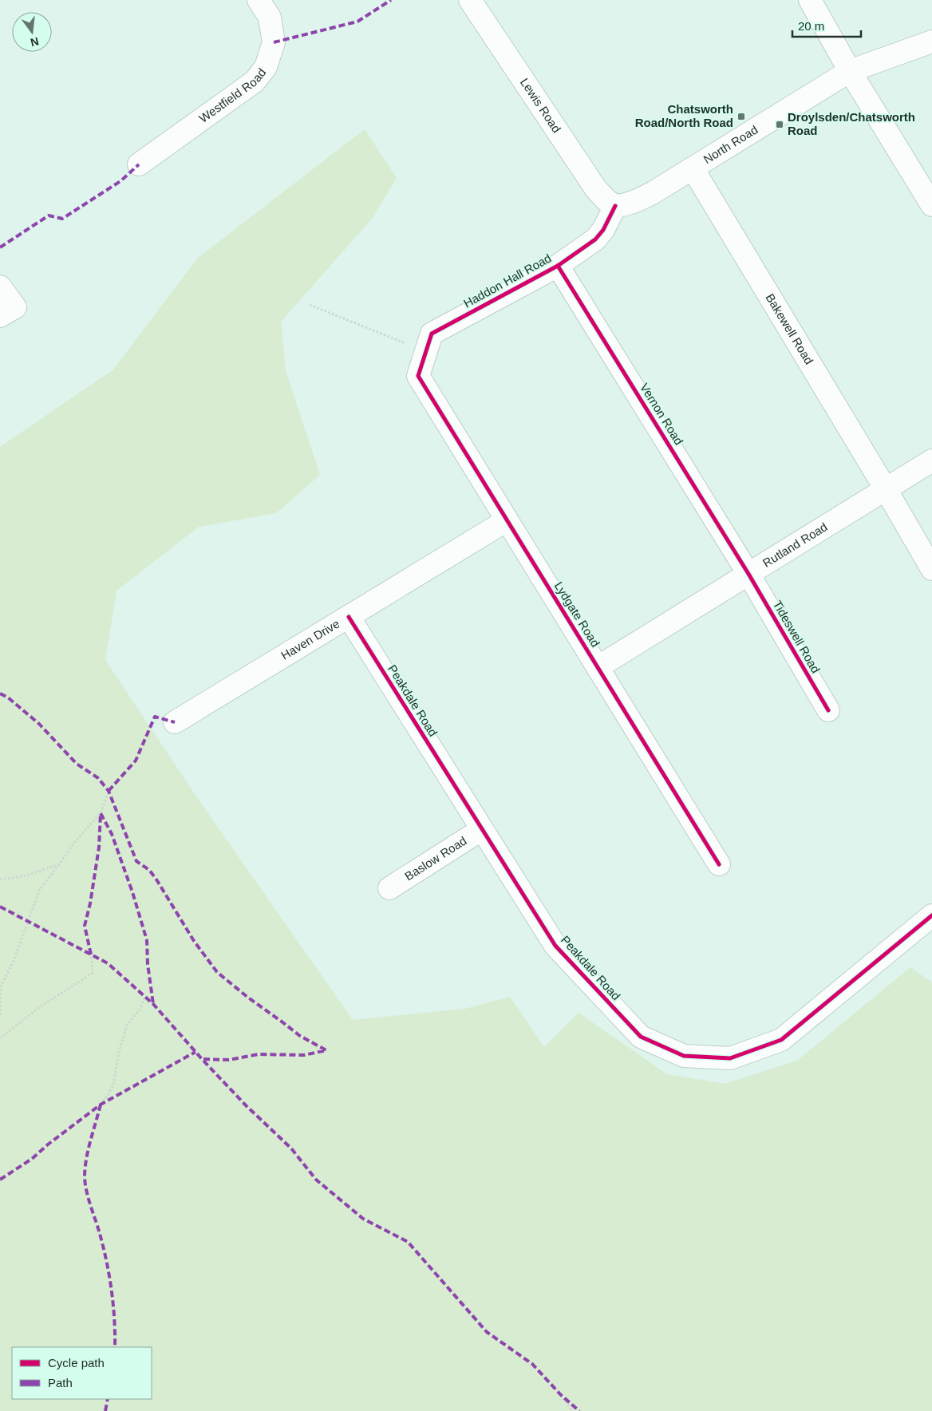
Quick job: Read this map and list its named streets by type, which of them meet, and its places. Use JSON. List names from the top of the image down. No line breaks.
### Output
{"streets":{"street":["Westfield Road","Lewis Road","North Road","Haddon Hall Road","Bakewell Road","Vernon Road","Rutland Road","Lydgate Road","Tideswell Road","Haven Drive","Peakdale Road","Baslow Road"]},"crossings":[["Lewis Road","North Road"],["Lewis Road","Haddon Hall Road"],["North Road","Haddon Hall Road"],["North Road","Bakewell Road"],["Haddon Hall Road","Vernon Road"],["Haddon Hall Road","Lydgate Road"],["Bakewell Road","Rutland Road"],["Vernon Road","Rutland Road"],["Vernon Road","Tideswell Road"],["Rutland Road","Lydgate Road"],["Rutland Road","Tideswell Road"],["Lydgate Road","Haven Drive"],["Haven Drive","Peakdale Road"],["Peakdale Road","Baslow Road"]],"places":{"transit":["Chatsworth Road/North Road","Droylsden/Chatsworth Road"]},"legend":["Cycle path","Path"],"scale_bar":"20 m","north":"bottom"}
